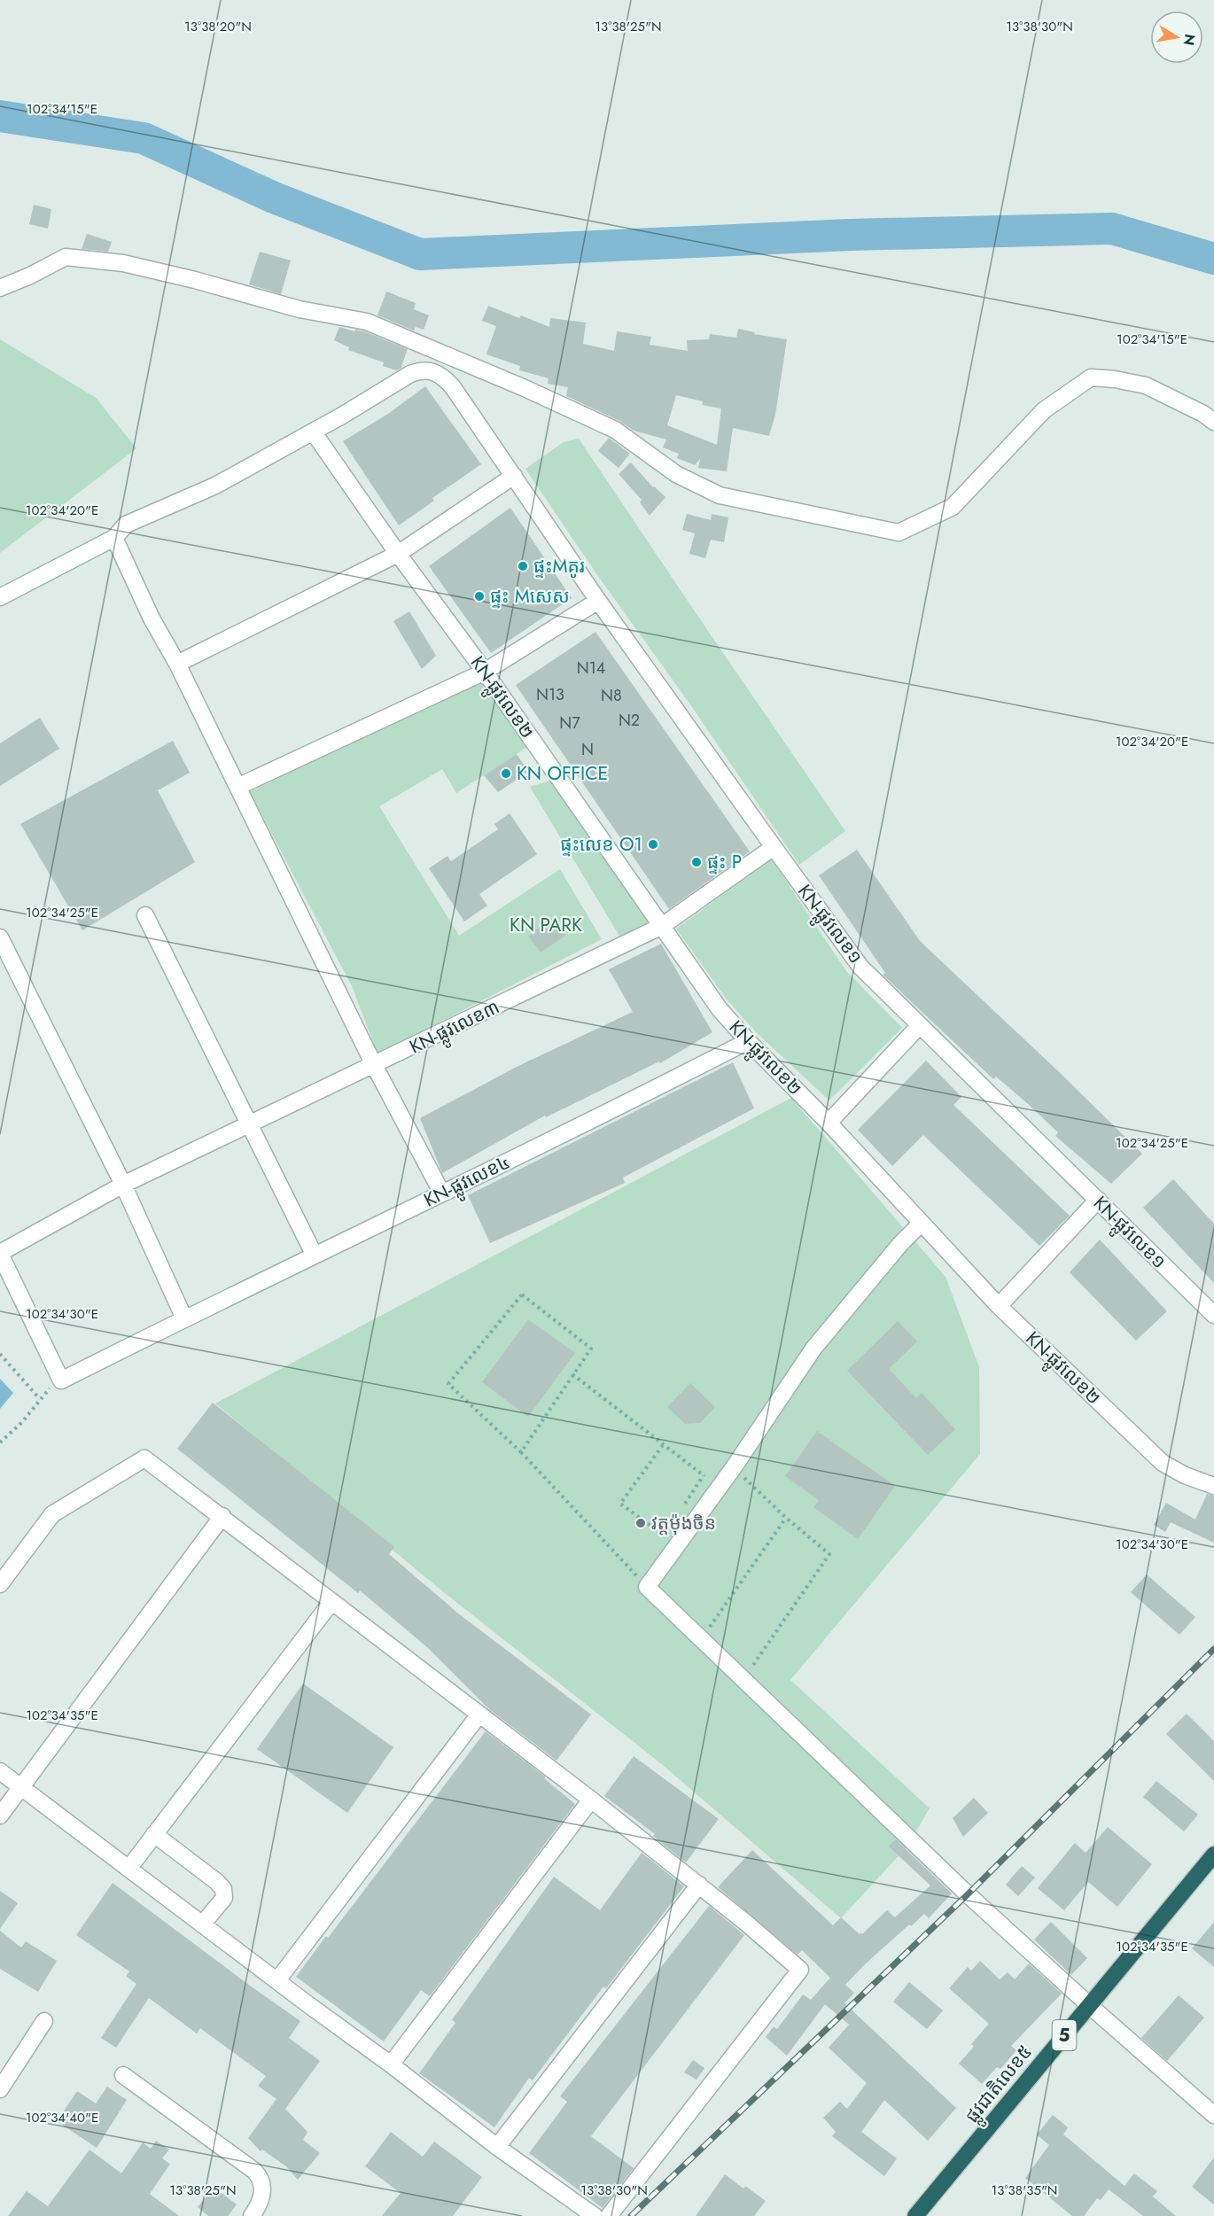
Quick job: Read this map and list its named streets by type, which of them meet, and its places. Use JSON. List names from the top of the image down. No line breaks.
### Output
{"streets":{"highway":["5","ផ្លូវជាតិលេខ៥"],"street":["KN-ផ្លូវលេខ២","KN-ផ្លូវលេខ១","KN-ផ្លូវលេខ៣","KN-ផ្លូវលេខ៤"]},"crossings":[["KN-ផ្លូវលេខ២","KN-ផ្លូវលេខ១"],["KN-ផ្លូវលេខ២","KN-ផ្លូវលេខ៣"],["KN-ផ្លូវលេខ២","KN-ផ្លូវលេខ៤"],["KN-ផ្លូវលេខ១","KN-ផ្លូវលេខ៣"]],"parks":["KN PARK"],"places":["ផ្ទះMគូរ","ផ្ទះ Mសេស","KN OFFICE","ផ្ទះលេខ O1","ផ្ទះ P","វត្តម៉ុងចិន"],"house_numbers":["N14","N13","N8","N2","N7","N"],"north":"right","coordinates":["13°38'20\"N","13°38'25\"N","13°38'30\"N","102°34'15\"E","102°34'20\"E","102°34'25\"E","102°34'30\"E","102°34'35\"E","102°34'40\"E","13°38'35\"N"]}
